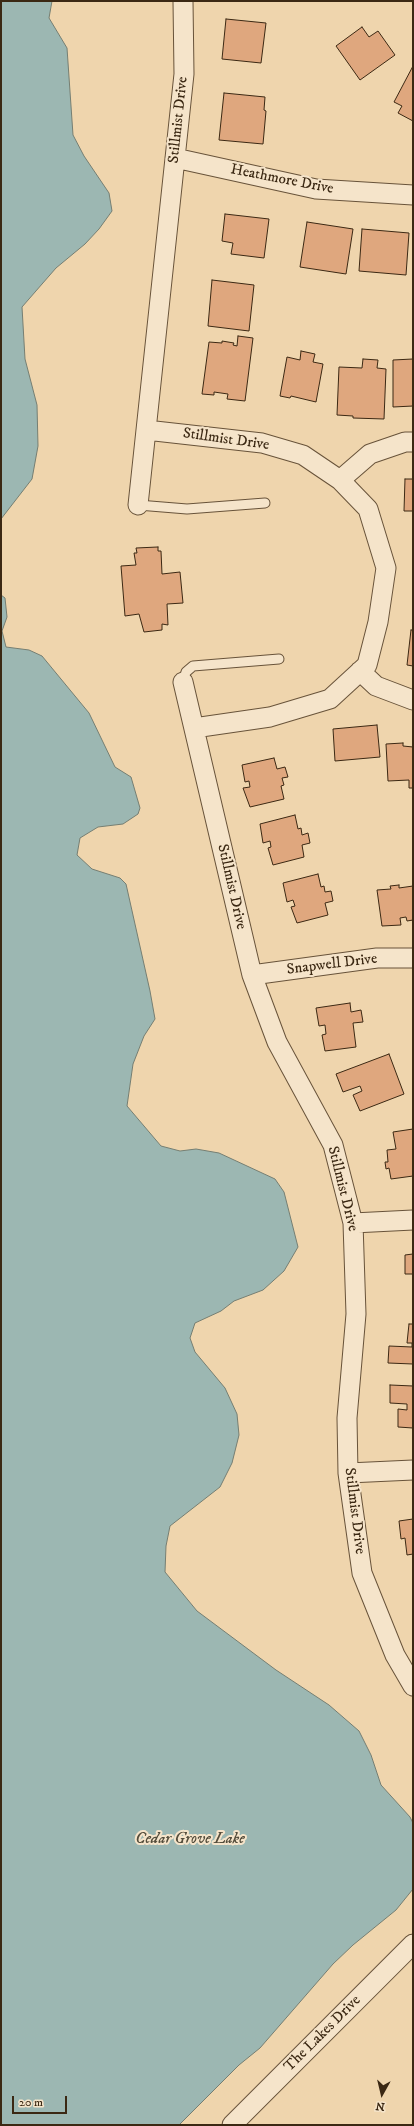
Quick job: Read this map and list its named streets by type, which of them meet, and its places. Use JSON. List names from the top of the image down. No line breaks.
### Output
{"streets":{"street":["Stillmist Drive","Heathmore Drive","Snapwell Drive","The Lakes Drive"]},"crossings":[["Stillmist Drive","Heathmore Drive"],["Stillmist Drive","Snapwell Drive"]],"water":["Cedar Grove Lake"],"scale_bar":"20 m","north":"bottom"}
